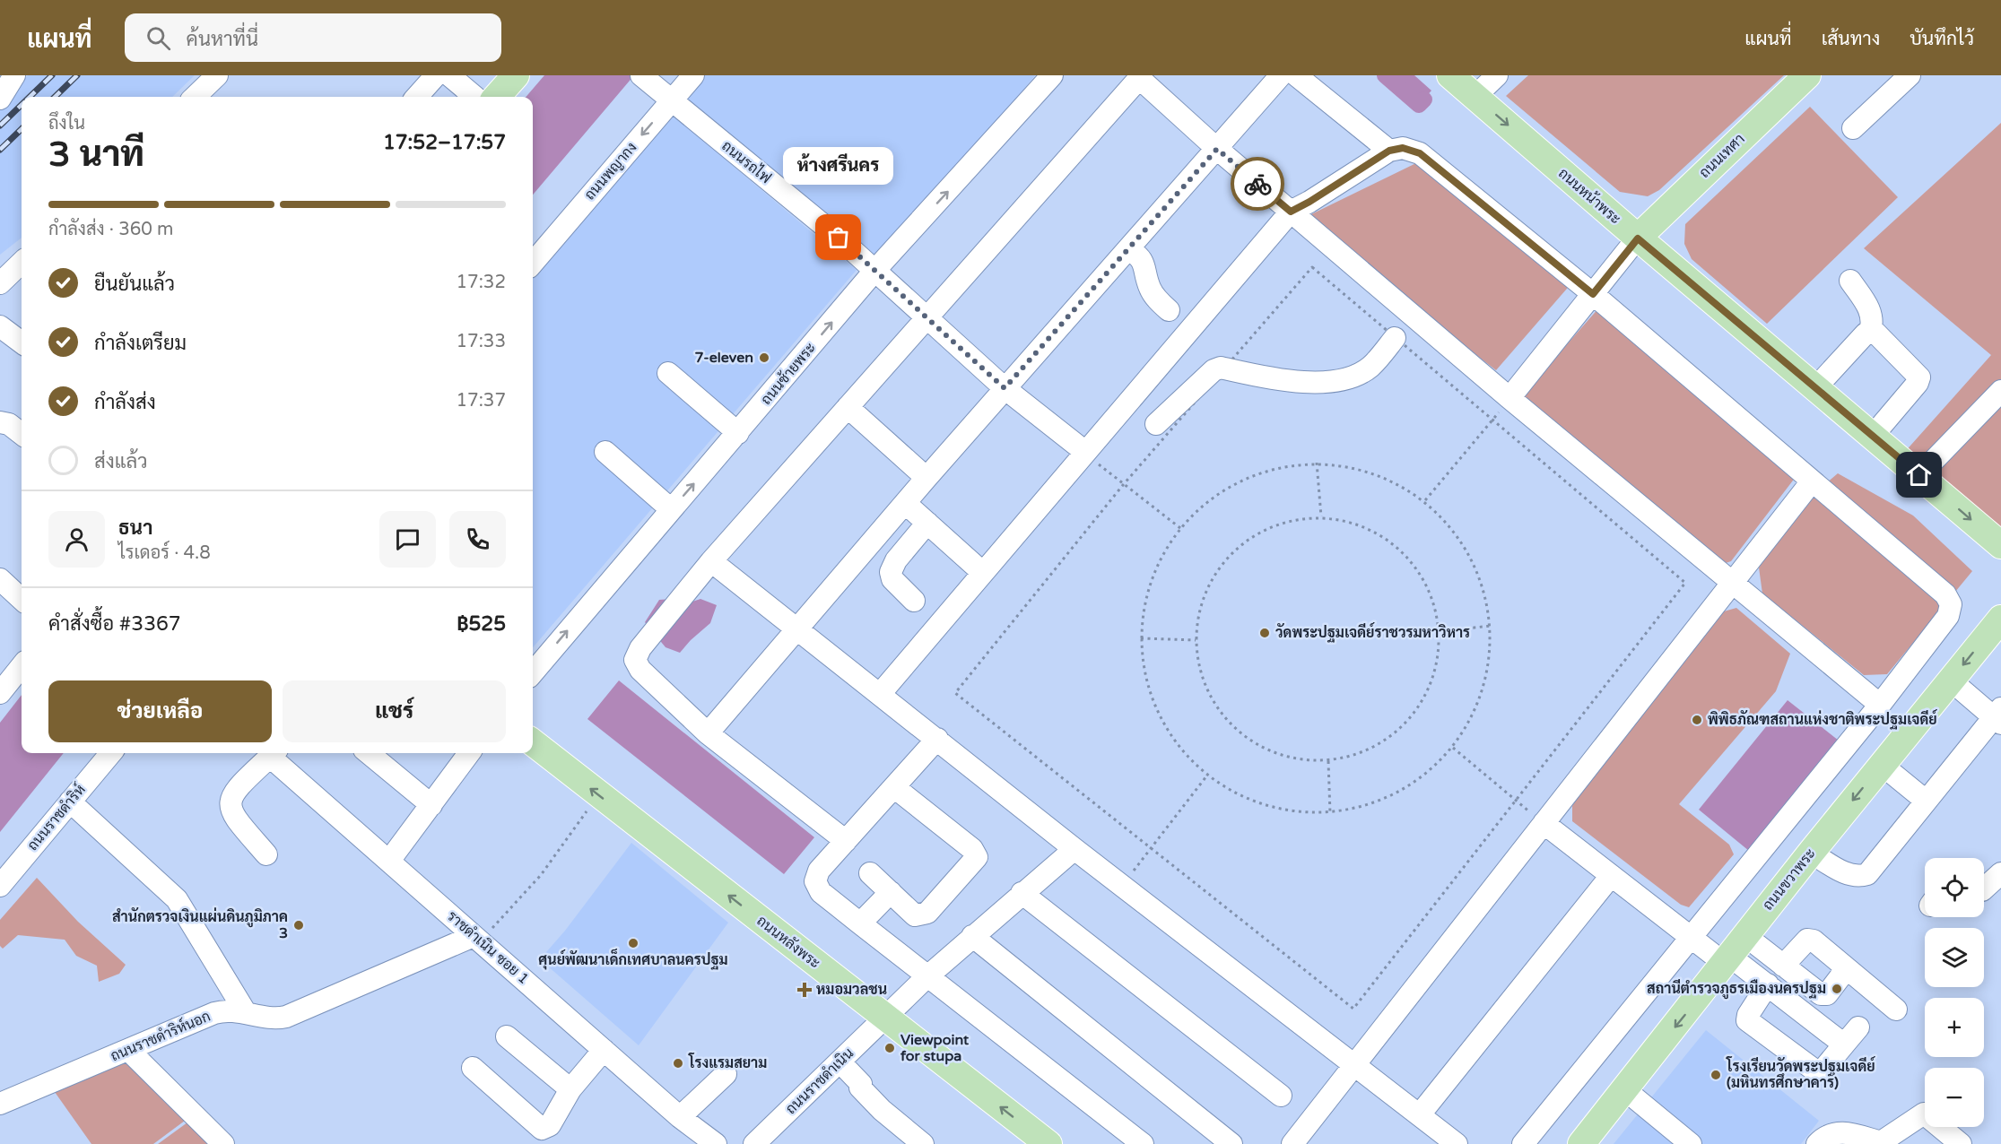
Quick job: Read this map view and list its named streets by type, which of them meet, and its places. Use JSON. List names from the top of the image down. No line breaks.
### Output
{"streets":{"main road":["ถนนเทศา","ถนนหน้าพระ","ถนนขวาพระ","ถนนหลังพระ"],"street":["ถนนรถไฟ","ถนนพญากง","ถนนซ้ายพระ","ถนนราชดำริห์","ราชดำเนิน ซอย 1","ถนนราชดำริห์นอก","ถนนราชดำเนิน"]},"crossings":[["ถนนเทศา","ถนนหน้าพระ"],["ถนนรถไฟ","ถนนพญากง"],["ถนนรถไฟ","ถนนซ้ายพระ"],["ถนนหลังพระ","ถนนราชดำเนิน"],["ราชดำเนิน ซอย 1","ถนนราชดำริห์นอก"]],"one_way":["ถนนพญากง","ถนนหน้าพระ","ถนนขวาพระ","ถนนหลังพระ"],"places":{"other":["ห้างศรีนคร","7-eleven","วัดพระปฐมเจดีย์ราชวรมหาวิหาร","พิพิธภัณฑสถานแห่งชาติพระปฐมเจดีย์","สำนักตรวจเงินแผ่นดินภูมิภาค 3","ศุนย์พัฒนาเด็กเทศบาลนครปฐม","สถานีตำรวจภูธรเมืองนครปฐม","Viewpoint for stupa","โรงแรมสยาม","โรงเรียนวัดพระปฐมเจดีย์ (มหินทรศึกษาคาร)"],"health":["หมอมวลชน"]},"page":{"header":"แผนที่","search":"ค้นหาที่นี่","nav":["แผนที่","เส้นทาง","บันทึกไว้"],"heading":["3 นาที","ถึงใน","17:52–17:57"],"panel":["ธนา","ไรเดอร์ · 4.8","คำสั่งซื้อ #3367","฿525"],"bubble":"ห้างศรีนคร","bar":"กำลังส่ง · 360 m","list":[["ยืนยันแล้ว","17:32"],["กำลังเตรียม","17:33"],["กำลังส่ง","17:37"],"ส่งแล้ว"],"buttons":["ช่วยเหลือ","แชร์"],"map_buttons":["+","−"]}}
